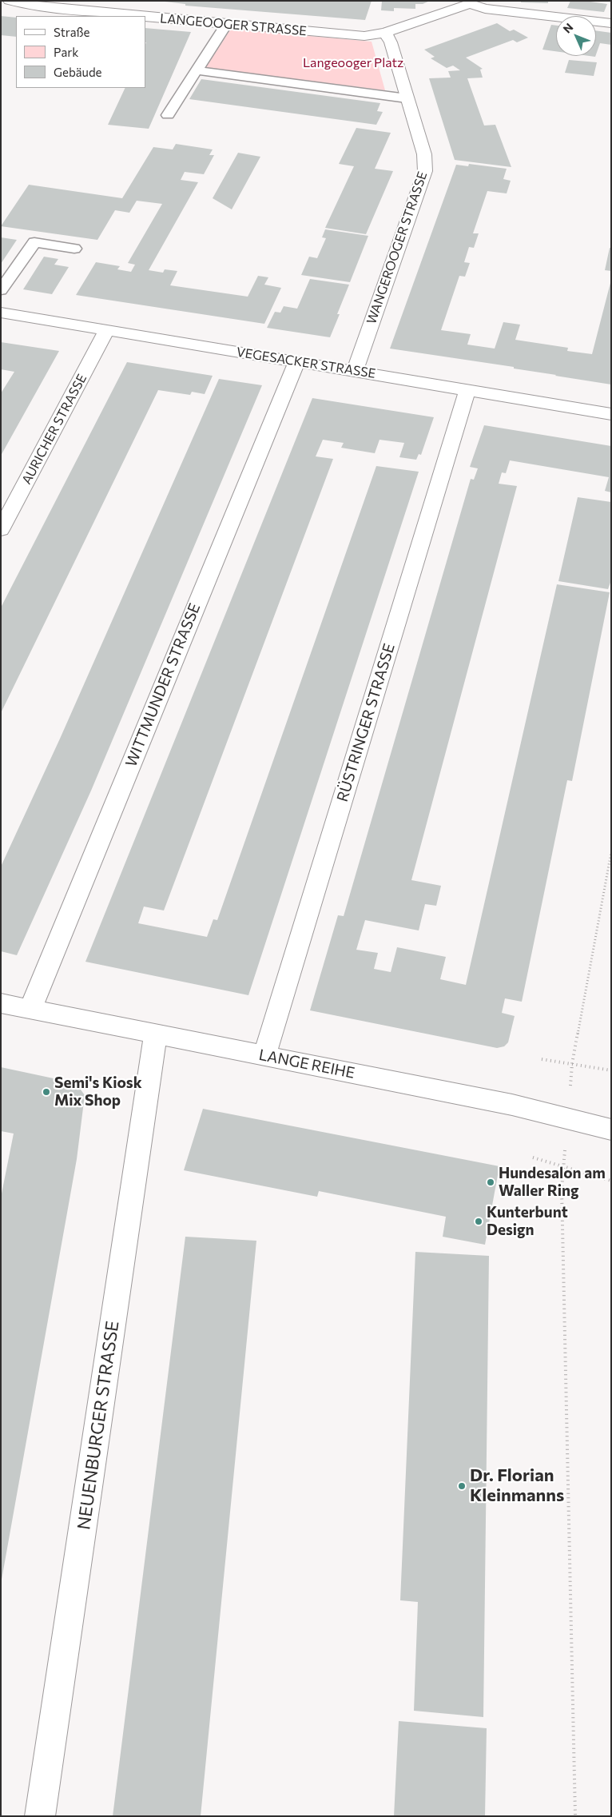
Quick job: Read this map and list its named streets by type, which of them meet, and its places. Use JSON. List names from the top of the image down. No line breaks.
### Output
{"streets":{"street":["LANGEOOGER STRASSE","WANGEROOGER STRASSE","VEGESACKER STRASSE","AURICHER STRASSE","WITTMUNDER STRASSE","RÜSTRINGER STRASSE","LANGE REIHE","NEUENBURGER STRASSE"]},"crossings":[["LANGEOOGER STRASSE","WANGEROOGER STRASSE"],["WANGEROOGER STRASSE","VEGESACKER STRASSE"],["VEGESACKER STRASSE","AURICHER STRASSE"],["VEGESACKER STRASSE","WITTMUNDER STRASSE"],["VEGESACKER STRASSE","RÜSTRINGER STRASSE"],["WITTMUNDER STRASSE","LANGE REIHE"],["RÜSTRINGER STRASSE","LANGE REIHE"],["LANGE REIHE","NEUENBURGER STRASSE"]],"parks":["Langeooger Platz"],"places":["Semi's Kiosk Mix Shop","Hundesalon am Waller Ring","Kunterbunt Design","Dr. Florian Kleinmanns"],"legend":["Straße","Park","Gebäude"],"north":"top left"}
